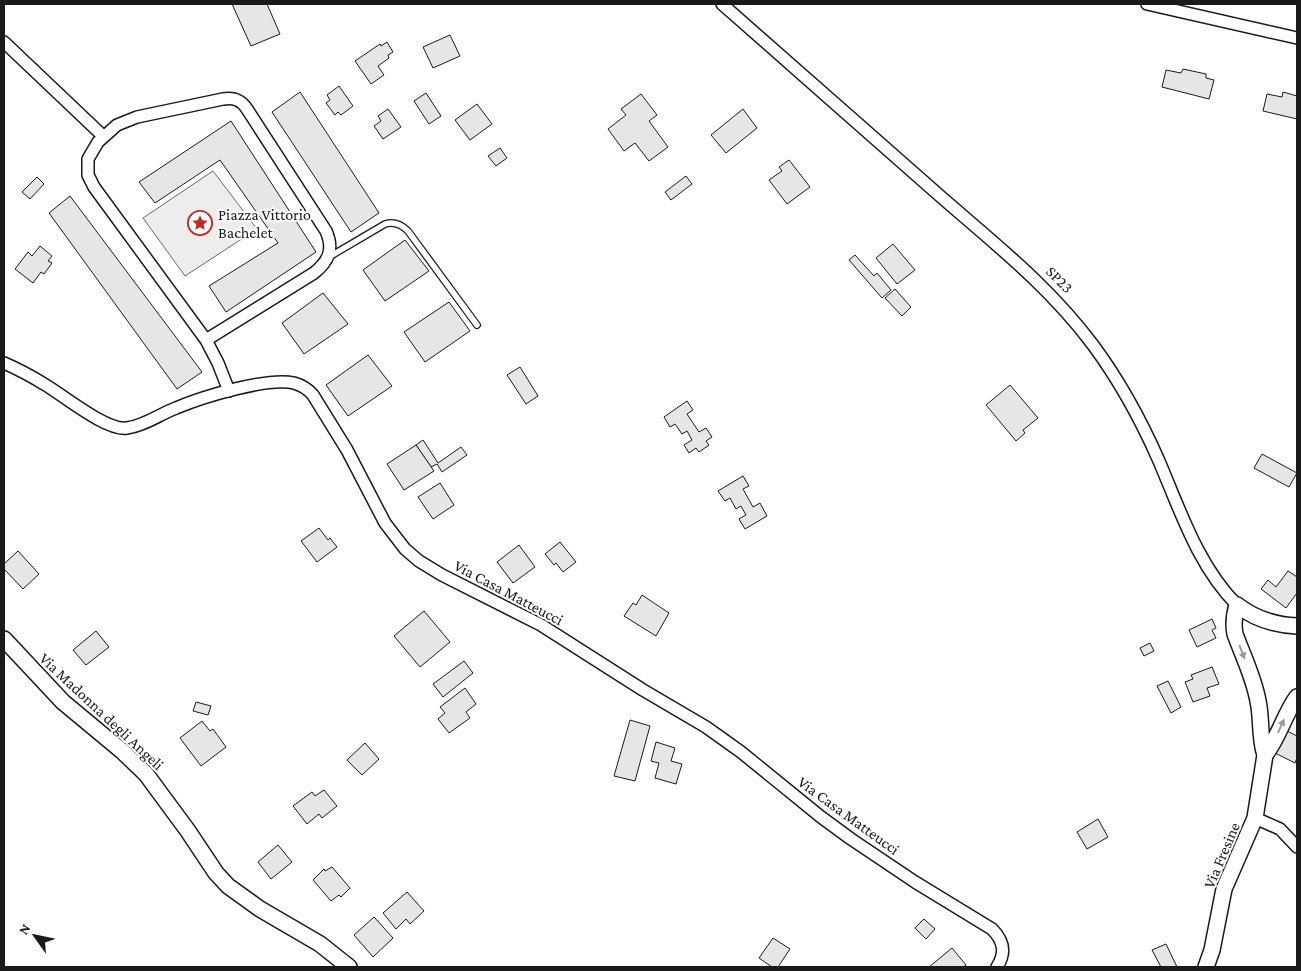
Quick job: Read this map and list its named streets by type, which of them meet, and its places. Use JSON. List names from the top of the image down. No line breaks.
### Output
{"streets":{"street":["SP23","Via Casa Matteucci","Via Madonna degli Angeli","Via Fresine"]},"places":{"place":["Piazza Vittorio Bachelet"]},"north":"top left"}
